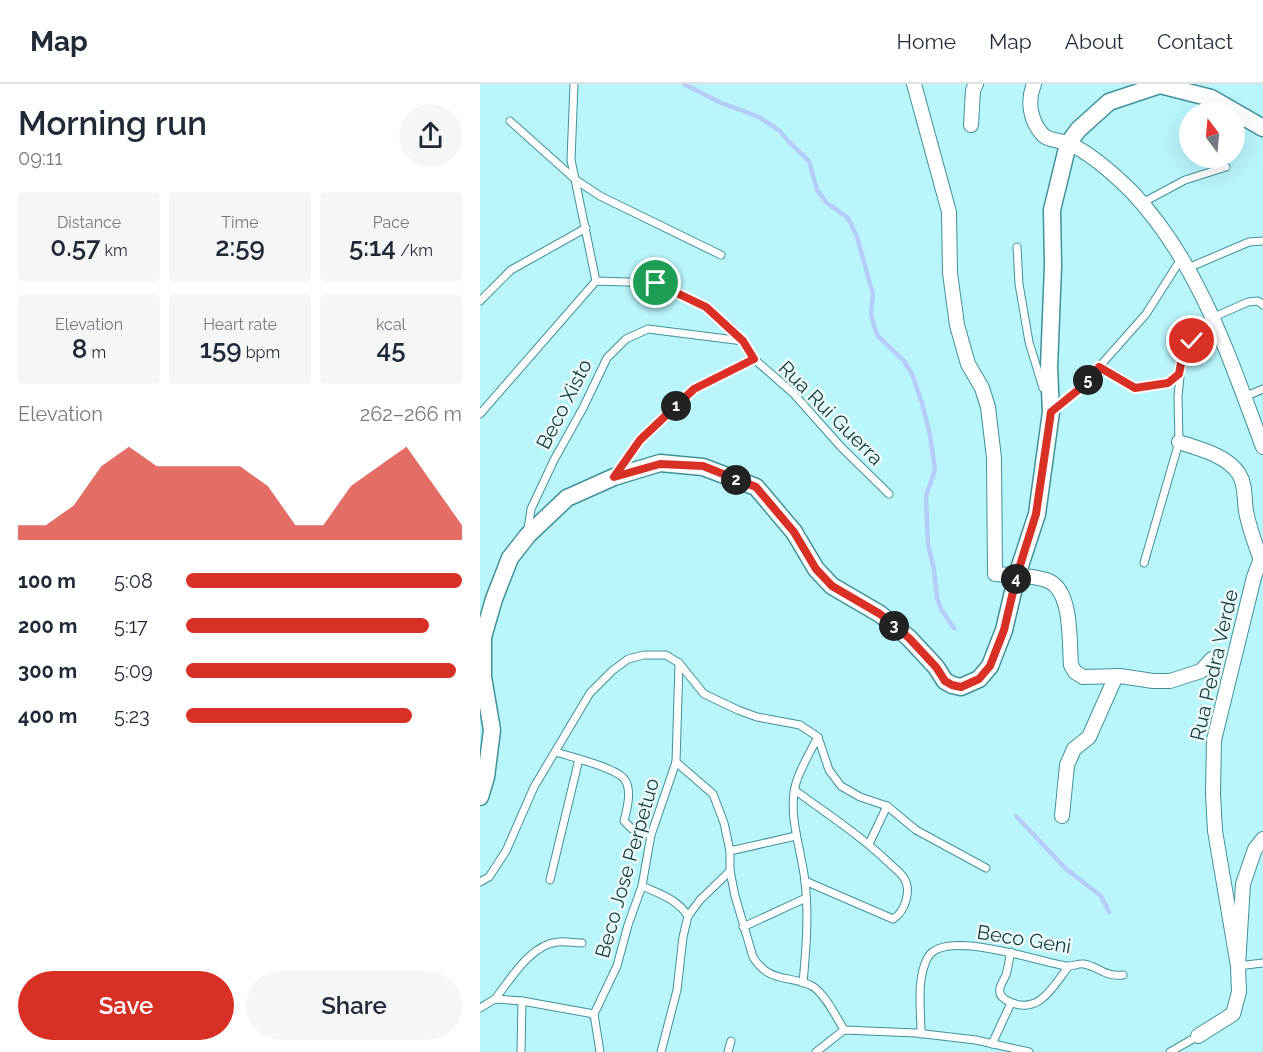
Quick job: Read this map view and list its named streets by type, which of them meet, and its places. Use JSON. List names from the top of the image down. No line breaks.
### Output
{"streets":{"street":["Rua Pedra Verde"],"lane":["Beco Xisto","Rua Rui Guerra","Beco Jose Perpetuo","Beco Geni"]},"north":"top","page":{"header":"Map","nav":["Home","Map","About","Contact"],"heading":["Morning run","09:11"],"stats":[["Distance","0.57 km"],["Time","2:59"],["Pace","5:14 /km"],["Elevation","8 m"],["Heart rate","159 bpm"],["kcal","45"]],"pins":["5","1","2","4","3"],"chart":["Elevation","262–266 m"],"list":[{"name":"100 m","note":"5:08"},{"name":"200 m","note":"5:17"},{"name":"300 m","note":"5:09"},{"name":"400 m","note":"5:23"}],"buttons":["Save","Share"]}}
